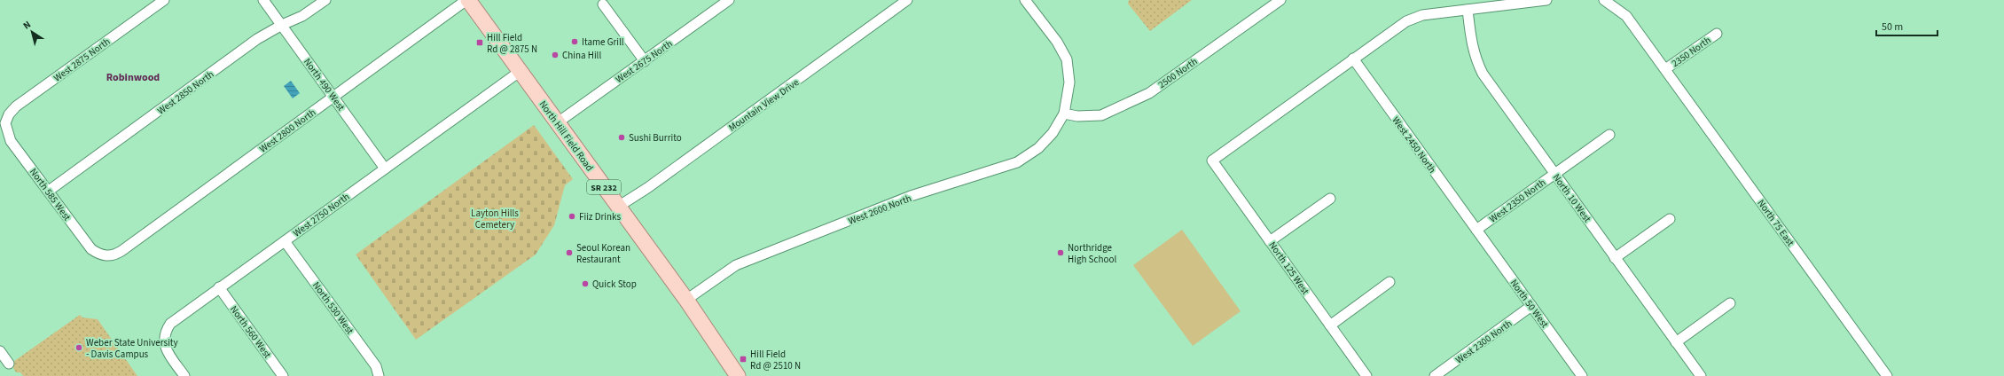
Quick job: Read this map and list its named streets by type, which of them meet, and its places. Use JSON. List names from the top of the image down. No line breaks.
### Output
{"streets":{"main road":["North Hill Field Road","SR 232"],"street":["2350 North","West 2875 North","West 2675 North","2500 North","North 490 West","West 2850 North","Mountain View Drive","West 2800 North","West 2450 North","North 585 West","North 10 West","West 2350 North","West 2600 North","West 2750 North","North 75 East","North 125 West","North 50 West","North 530 West","North 560 West","West 2300 North"]},"crossings":[["2350 North","North 75 East"],["West 2875 North","North 585 West"],["West 2675 North","North Hill Field Road"],["2500 North","West 2600 North"],["North 490 West","West 2850 North"],["North 490 West","West 2800 North"],["North 490 West","West 2750 North"],["West 2850 North","North 585 West"],["Mountain View Drive","North Hill Field Road"],["West 2800 North","North Hill Field Road"],["West 2800 North","North 585 West"],["North Hill Field Road","West 2600 North"],["North Hill Field Road","West 2750 North"],["West 2450 North","West 2350 North"],["West 2450 North","North 125 West"],["West 2450 North","North 50 West"],["North 10 West","West 2350 North"],["West 2350 North","North 50 West"],["West 2750 North","North 530 West"],["West 2750 North","North 560 West"],["North 50 West","West 2300 North"]],"districts":["Robinwood"],"parks":["Layton Hills Cemetery"],"places":{"other":["Itame Grill","China Hill","Sushi Burrito","Fiiz Drinks","Seoul Korean Restaurant","Northridge High School","Quick Stop","Weber State University - Davis Campus"],"transit":["Hill Field Rd @ 2875 N","Hill Field Rd @ 2510 N"]},"scale_bar":"50 m","north":"top left"}
